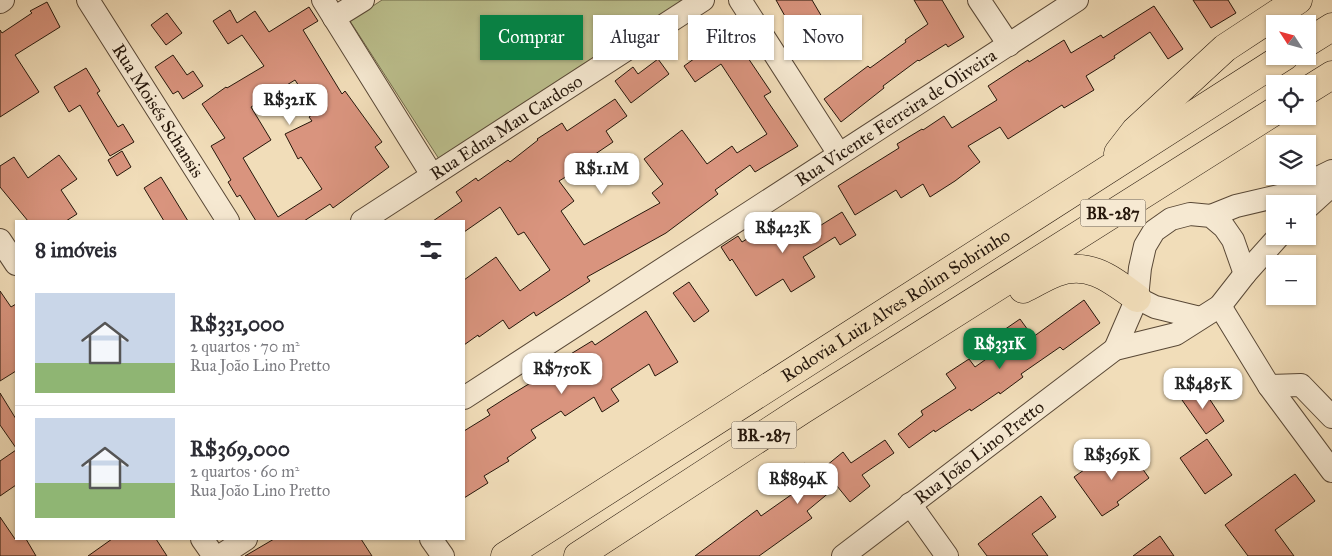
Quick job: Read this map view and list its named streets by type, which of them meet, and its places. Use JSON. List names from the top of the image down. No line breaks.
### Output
{"streets":{"highway":["BR-287","Rodovia Luiz Alves Rolim Sobrinho"],"street":["Rua Moisés Schansis","Rua Vicente Ferreira de Oliveira","Rua Edna Mau Cardoso","Rua João Lino Pretto"]},"crossings":[["BR-287","Rodovia Luiz Alves Rolim Sobrinho"]],"north":"top left","page":{"map_buttons":["+","−"],"chip":["Comprar","Alugar","Filtros","Novo"],"price":["R$321K","R$1.1M","R$423K","R$331K","R$750K","R$485K","R$369K","R$894K"],"heading":"8 imóveis","list":[{"name":"R$331,000","note":"2 quartos · 70 m² · Rua João Lino Pretto"},{"name":"R$369,000","note":"2 quartos · 60 m² · Rua João Lino Pretto"}]}}
